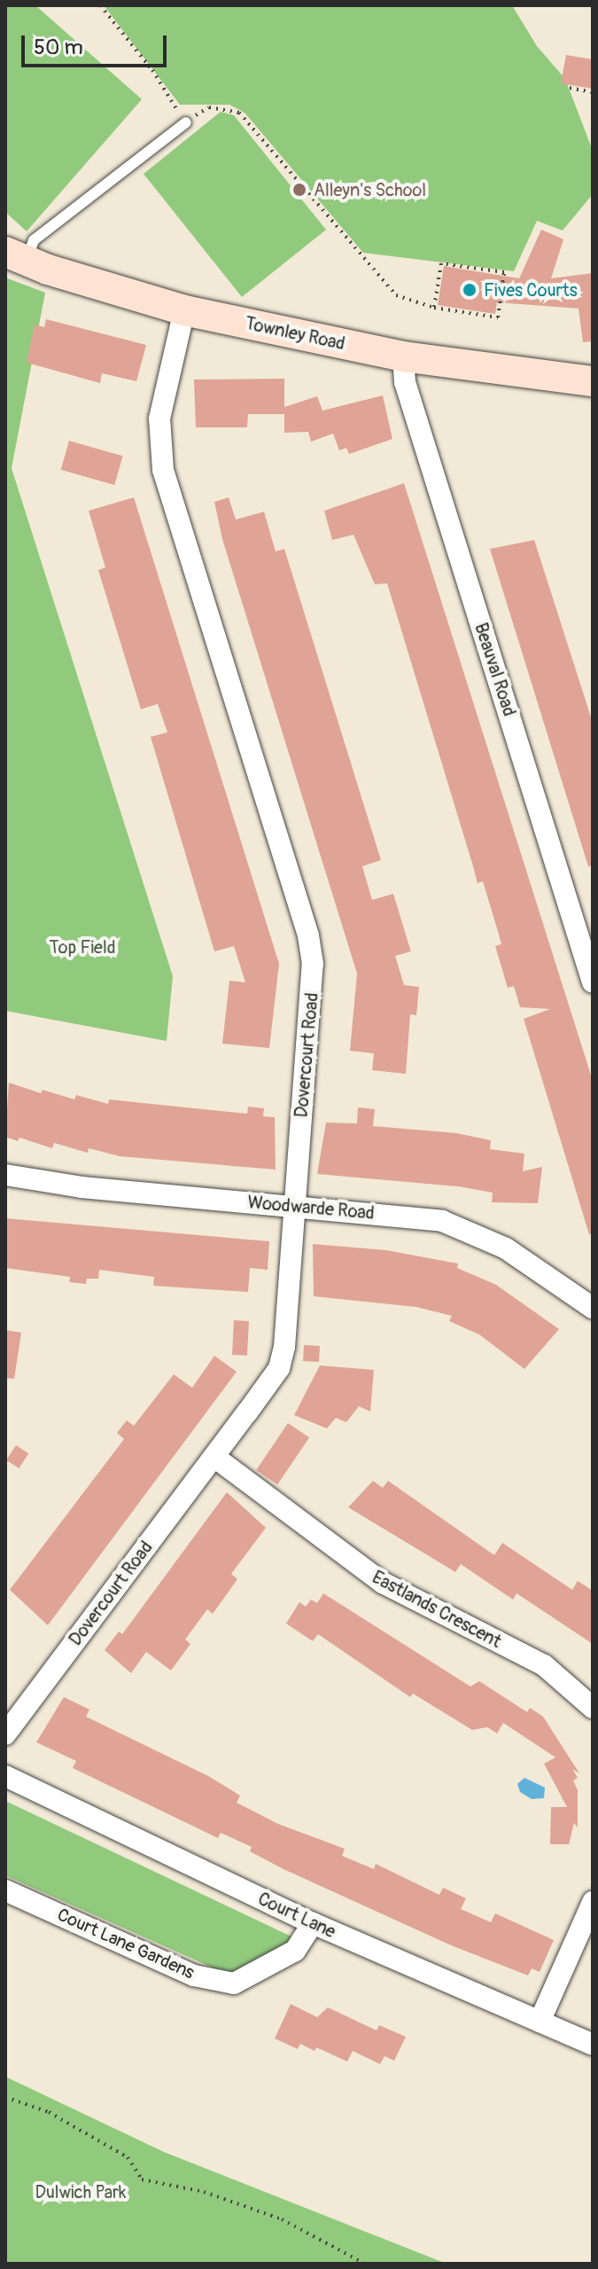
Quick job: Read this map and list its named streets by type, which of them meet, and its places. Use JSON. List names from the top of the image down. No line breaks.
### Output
{"streets":{"street":["Townley Road","Beauval Road","Dovercourt Road","Woodwarde Road","Eastlands Crescent","Court Lane","Court Lane Gardens"]},"crossings":[["Townley Road","Beauval Road"],["Townley Road","Dovercourt Road"],["Dovercourt Road","Woodwarde Road"],["Dovercourt Road","Eastlands Crescent"],["Court Lane","Court Lane Gardens"]],"parks":["Top Field","Dulwich Park"],"places":["Alleyn's School","Fives Courts"],"scale_bar":"50 m"}
